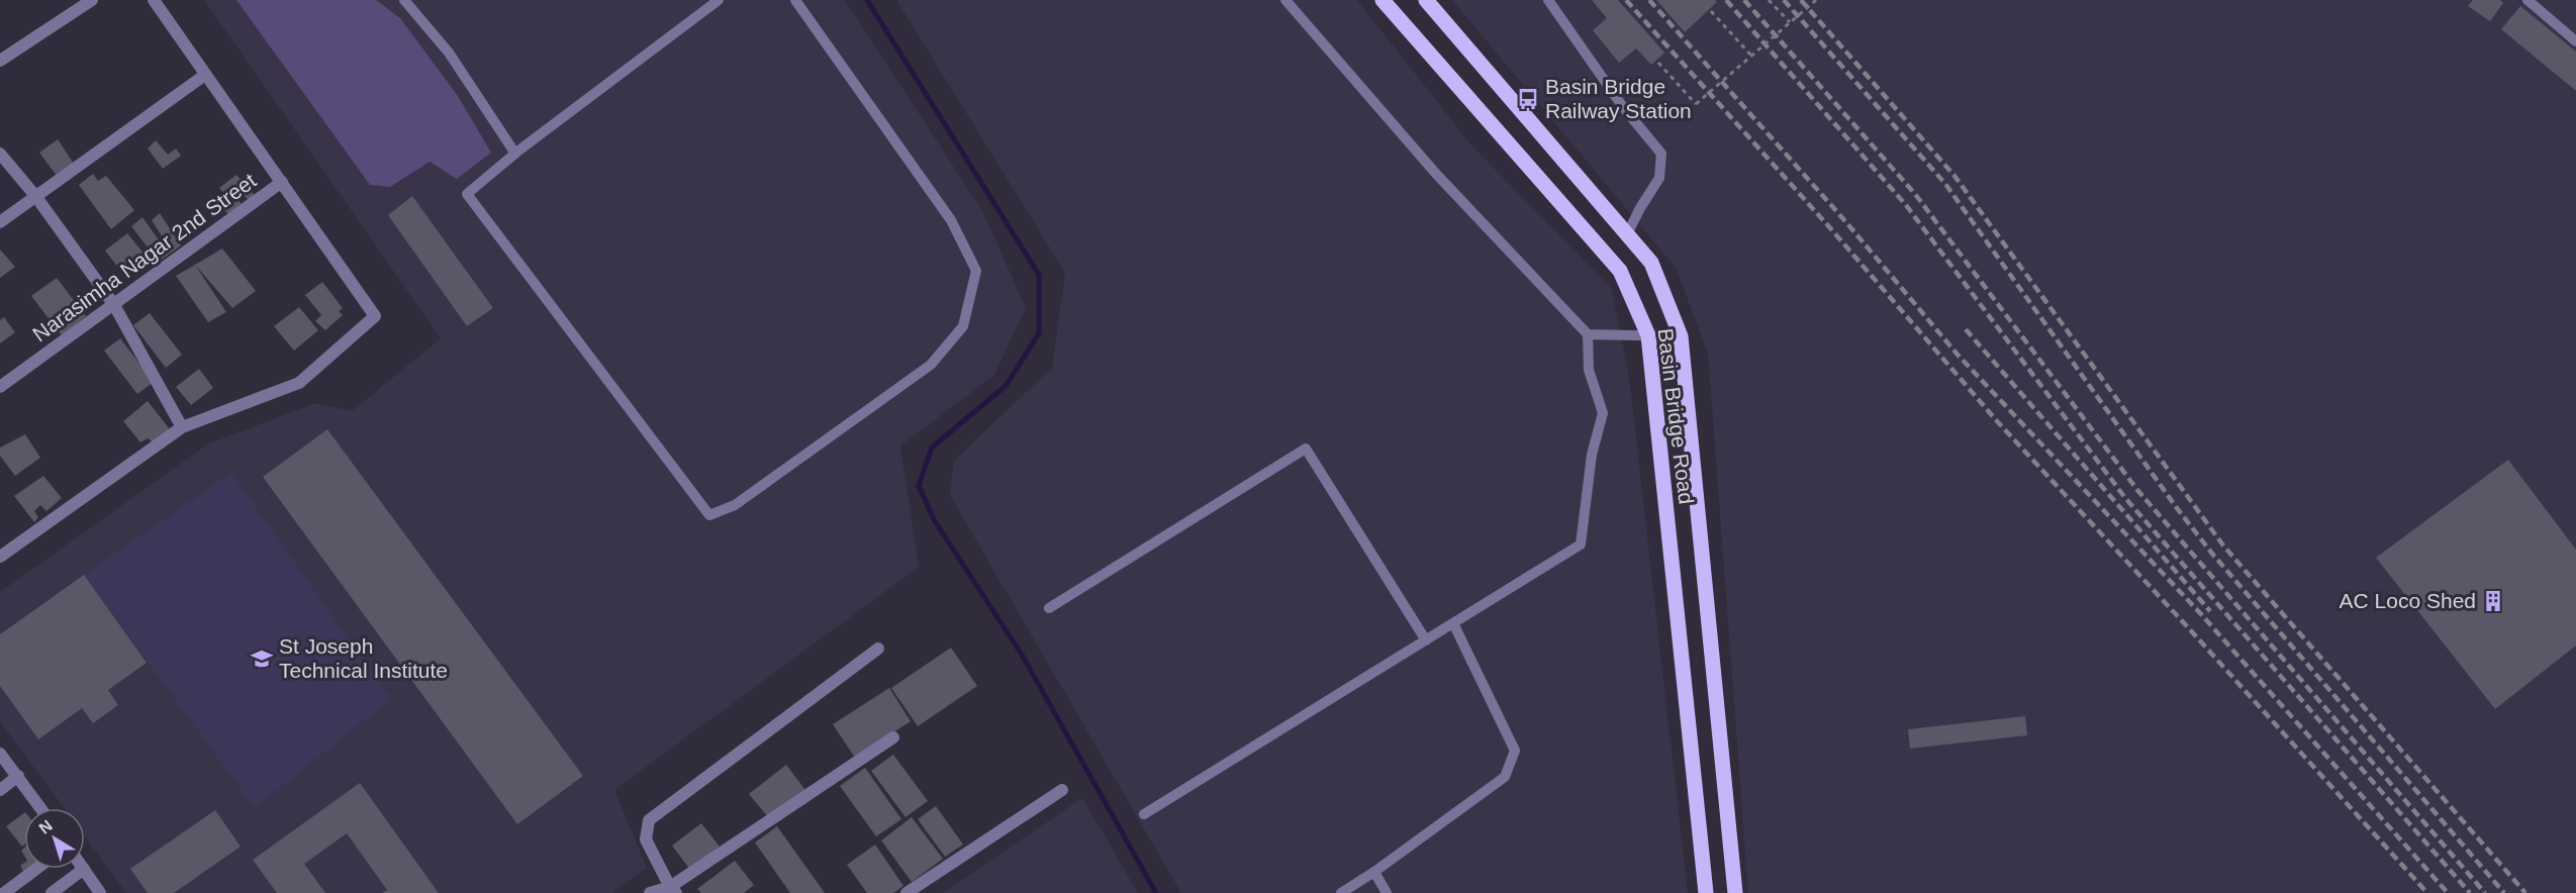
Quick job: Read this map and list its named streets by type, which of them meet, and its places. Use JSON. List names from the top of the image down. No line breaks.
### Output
{"streets":{"main road":["Basin Bridge Road"],"street":["Narasimha Nagar 2nd Street"]},"places":{"bus stop":["Basin Bridge Railway Station"],"building":["AC Loco Shed"],"school or university":["St Joseph Technical Institute"]},"north":"top left"}
